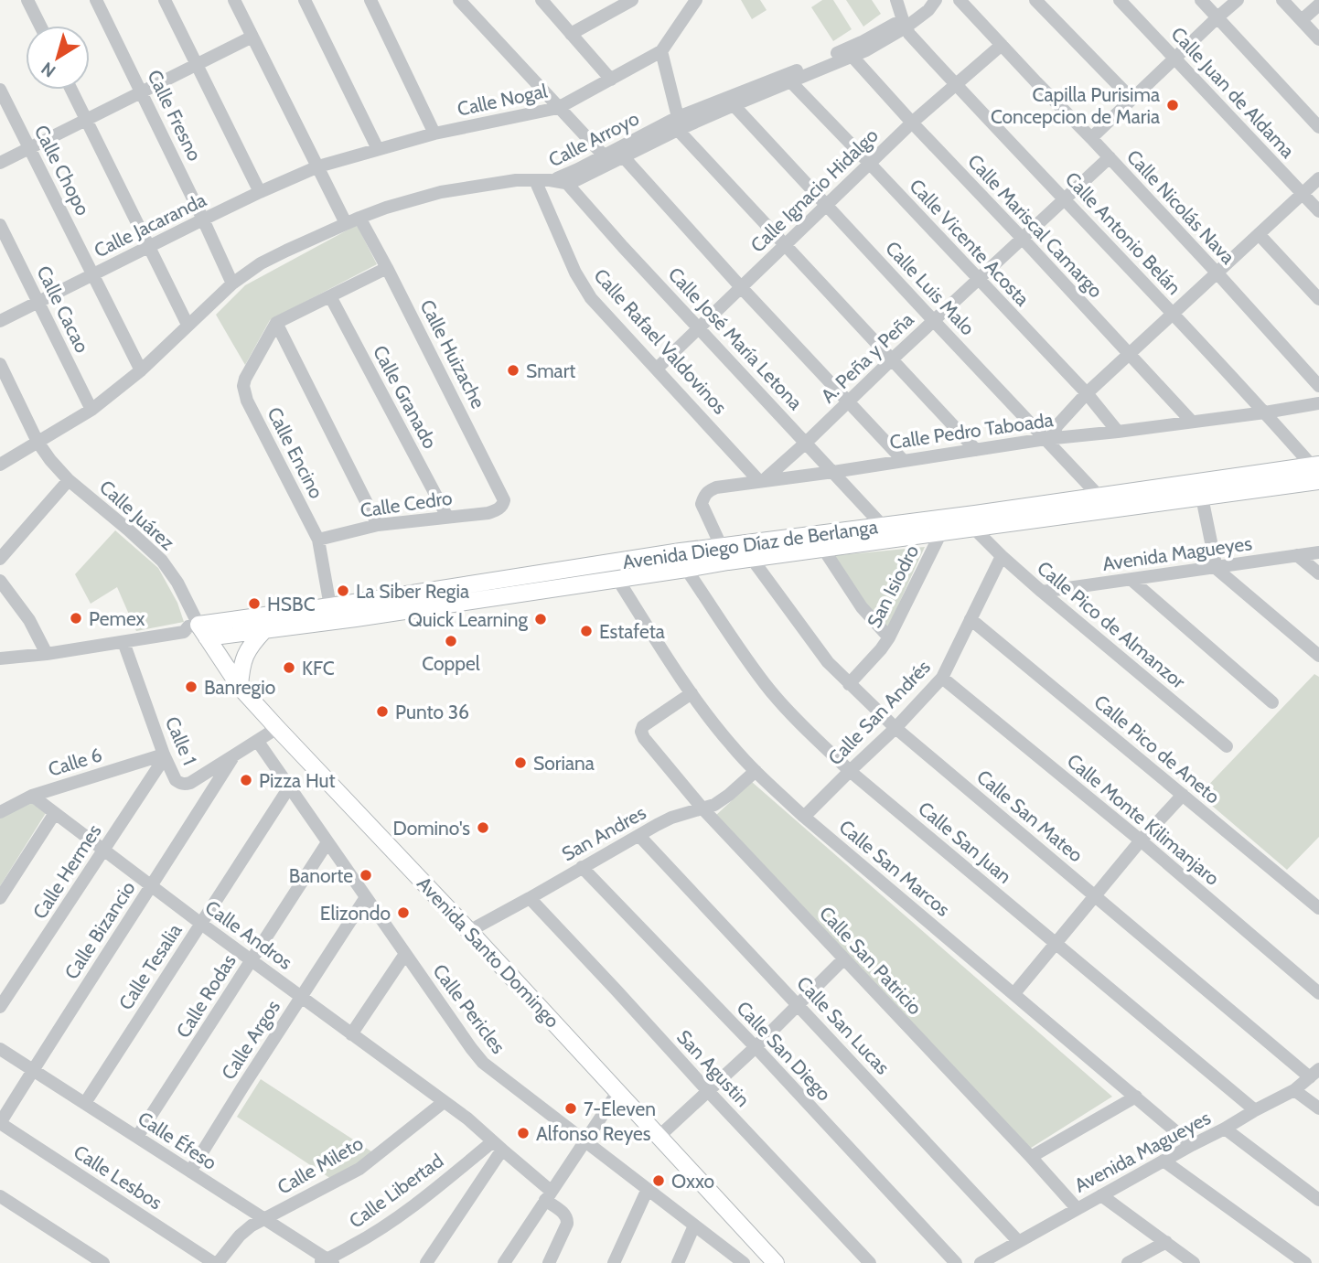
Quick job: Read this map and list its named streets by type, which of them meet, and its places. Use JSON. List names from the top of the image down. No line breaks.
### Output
{"streets":{"main road":["Avenida Diego Díaz de Berlanga","Avenida Santo Domingo"],"street":["Calle Juan de Aldama","Calle Nogal","Calle Fresno","Calle Arroyo","Calle Chopo","Calle Ignacio Hidalgo","Calle Nicolás Nava","Calle Jacaranda","Calle Mariscal Camargo","Calle Antonio Belán","Calle Vicente Acosta","Calle Luis Malo","Calle Cacao","Calle José María Letona","Calle Rafael Valdovinos","Calle Huizache","A. Peña y Peña","Calle Granado","Calle Pedro Taboada","Calle Encino","Calle Cedro","Calle Juárez","Avenida Magueyes","San Isiodro","Calle Pico de Almanzor","Calle San Andrés","Calle 1","Calle Pico de Aneto","Calle 6","Calle San Mateo","Calle Monte Kilimanjaro","San Andres","Calle San Juan","Calle San Marcos","Calle Hermes","Calle Bizancio","Calle Andros","Calle San Patricio","Calle Tesalia","Calle Rodas","Calle Pericles","Calle San Lucas","Calle Argos","Calle San Diego","San Agustin","Calle Éfeso","Calle Mileto","Calle Lesbos","Calle Libertad"]},"crossings":[["Calle Nogal","Calle Jacaranda"],["Calle Fresno","Calle Jacaranda"],["Calle Arroyo","Calle Mariscal Camargo"],["Calle Arroyo","Calle Antonio Belán"],["Calle Arroyo","Calle Vicente Acosta"],["Calle Arroyo","Calle Luis Malo"],["Calle Arroyo","Calle José María Letona"],["Calle Arroyo","Calle Rafael Valdovinos"],["Calle Chopo","Calle Jacaranda"],["Calle Ignacio Hidalgo","Calle Nicolás Nava"],["Calle Ignacio Hidalgo","Calle Mariscal Camargo"],["Calle Ignacio Hidalgo","Calle Antonio Belán"],["Calle Ignacio Hidalgo","Calle Vicente Acosta"],["Calle Ignacio Hidalgo","Calle Luis Malo"],["Calle Ignacio Hidalgo","Calle José María Letona"],["Calle Ignacio Hidalgo","Calle Rafael Valdovinos"],["Calle Nicolás Nava","A. Peña y Peña"],["Calle Jacaranda","Calle Cacao"],["Calle Mariscal Camargo","A. Peña y Peña"],["Calle Mariscal Camargo","Calle Pedro Taboada"],["Calle Antonio Belán","A. Peña y Peña"],["Calle Antonio Belán","Calle Pedro Taboada"],["Calle Antonio Belán","Avenida Diego Díaz de Berlanga"],["Calle Vicente Acosta","A. Peña y Peña"],["Calle Vicente Acosta","Calle Pedro Taboada"],["Calle Luis Malo","A. Peña y Peña"],["Calle Luis Malo","Calle Pedro Taboada"],["Calle Luis Malo","Avenida Diego Díaz de Berlanga"],["Calle José María Letona","Calle Rafael Valdovinos"],["Calle José María Letona","A. Peña y Peña"],["Calle José María Letona","Calle Pedro Taboada"],["Calle José María Letona","Avenida Diego Díaz de Berlanga"],["Calle Rafael Valdovinos","A. Peña y Peña"],["Calle Rafael Valdovinos","Calle Pedro Taboada"],["Calle Huizache","Calle Cedro"],["A. Peña y Peña","Calle Pedro Taboada"],["Calle Granado","Calle Cedro"],["Calle Pedro Taboada","Avenida Diego Díaz de Berlanga"],["Calle Encino","Calle Cedro"],["Calle Encino","Avenida Diego Díaz de Berlanga"],["Calle Juárez","Avenida Diego Díaz de Berlanga"],["Calle Juárez","Avenida Santo Domingo"],["Avenida Diego Díaz de Berlanga","San Isiodro"],["Avenida Diego Díaz de Berlanga","Calle Pico de Almanzor"],["Avenida Diego Díaz de Berlanga","Calle 1"],["Avenida Diego Díaz de Berlanga","Calle San Mateo"],["Avenida Diego Díaz de Berlanga","Calle San Juan"],["Avenida Diego Díaz de Berlanga","Calle San Marcos"],["Avenida Diego Díaz de Berlanga","Avenida Santo Domingo"],["Avenida Magueyes","Calle Pico de Almanzor"],["Avenida Magueyes","Calle San Mateo"],["Avenida Magueyes","Calle San Juan"],["Avenida Magueyes","Calle San Marcos"],["Avenida Magueyes","Calle San Patricio"],["Avenida Magueyes","Calle San Lucas"],["San Isiodro","Calle San Mateo"],["Calle Pico de Almanzor","Calle San Andrés"],["Calle San Andrés","Calle Pico de Aneto"],["Calle San Andrés","Calle San Mateo"],["Calle San Andrés","Calle Monte Kilimanjaro"],["Calle San Andrés","Calle San Juan"],["Calle San Andrés","Calle San Marcos"],["Calle 1","Calle 6"],["Calle 1","Calle Hermes"],["Calle 1","Calle Bizancio"],["Calle 1","Avenida Santo Domingo"],["Calle 1","Calle Pericles"],["Calle 6","Calle Hermes"],["Calle 6","Calle Andros"],["San Andres","Calle San Marcos"],["San Andres","Avenida Santo Domingo"],["San Andres","Calle San Patricio"],["San Andres","Calle San Lucas"],["San Andres","Calle San Diego"],["San Andres","San Agustin"],["Calle San Marcos","Calle San Patricio"],["Calle Hermes","Calle Andros"],["Calle Bizancio","Calle Andros"],["Calle Bizancio","Calle Éfeso"],["Calle Bizancio","Calle Lesbos"],["Calle Andros","Calle Tesalia"],["Calle Andros","Calle Rodas"],["Calle Andros","Calle Argos"],["Calle Andros","Calle Mileto"],["Calle Andros","Calle Libertad"],["Calle Tesalia","Calle Pericles"],["Calle Tesalia","Calle Éfeso"],["Calle Rodas","Calle Pericles"],["Calle Rodas","Calle Éfeso"],["Calle Pericles","Calle Argos"],["Calle Argos","Calle Éfeso"],["Calle Éfeso","Calle Mileto"],["Calle Éfeso","Calle Libertad"],["Calle Mileto","Calle Lesbos"]],"places":["Capilla Purisima Concepcion de Maria","Smart","La Siber Regia","HSBC","Pemex","Quick Learning","Estafeta","Coppel","KFC","Banregio","Punto 36","Soriana","Pizza Hut","Domino's","Banorte","Elizondo","7-Eleven","Alfonso Reyes","Oxxo"],"north":"bottom left"}
